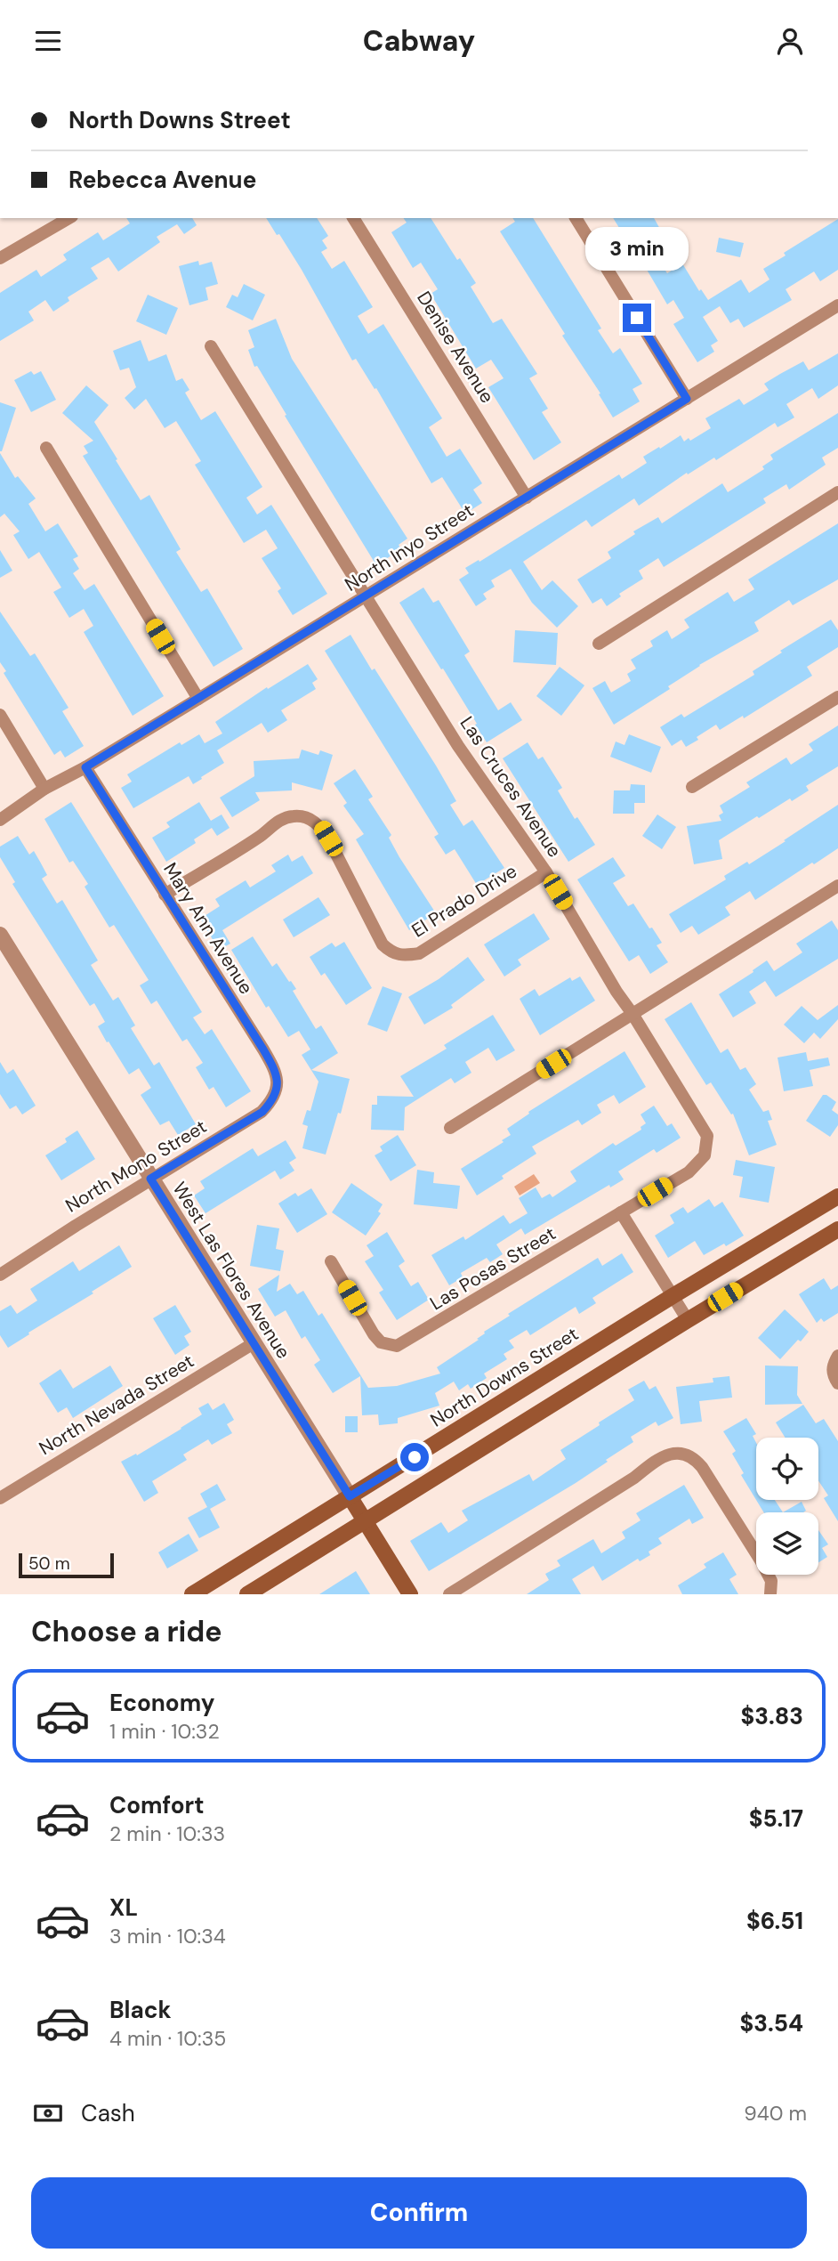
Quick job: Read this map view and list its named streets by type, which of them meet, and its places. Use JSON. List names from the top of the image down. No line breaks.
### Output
{"streets":{"main road":["West Las Flores Avenue","North Downs Street"],"street":["Denise Avenue","North Inyo Street","Las Cruces Avenue","El Prado Drive","Mary Ann Avenue","North Mono Street","Las Posas Street","North Nevada Street"]},"crossings":[["Denise Avenue","North Inyo Street"],["North Inyo Street","Las Cruces Avenue"],["North Inyo Street","Mary Ann Avenue"],["Las Cruces Avenue","El Prado Drive"],["Las Cruces Avenue","Las Posas Street"],["El Prado Drive","Mary Ann Avenue"],["Mary Ann Avenue","North Mono Street"],["North Mono Street","West Las Flores Avenue"],["West Las Flores Avenue","North Downs Street"],["West Las Flores Avenue","North Nevada Street"]],"scale_bar":"50 m","page":{"header":"Cabway","banner":["North Downs Street","Rebecca Avenue"],"bubble":"3 min","scale":"50 m","heading":"Choose a ride","list":[{"name":"Economy","note":"1 min · 10:32","value":"$3.83"},{"name":"Comfort","note":"2 min · 10:33","value":"$5.17"},{"name":"XL","note":"3 min · 10:34","value":"$6.51"},{"name":"Black","note":"4 min · 10:35","value":"$3.54"}],"pay":["Cash","940 m"],"buttons":"Confirm"}}
